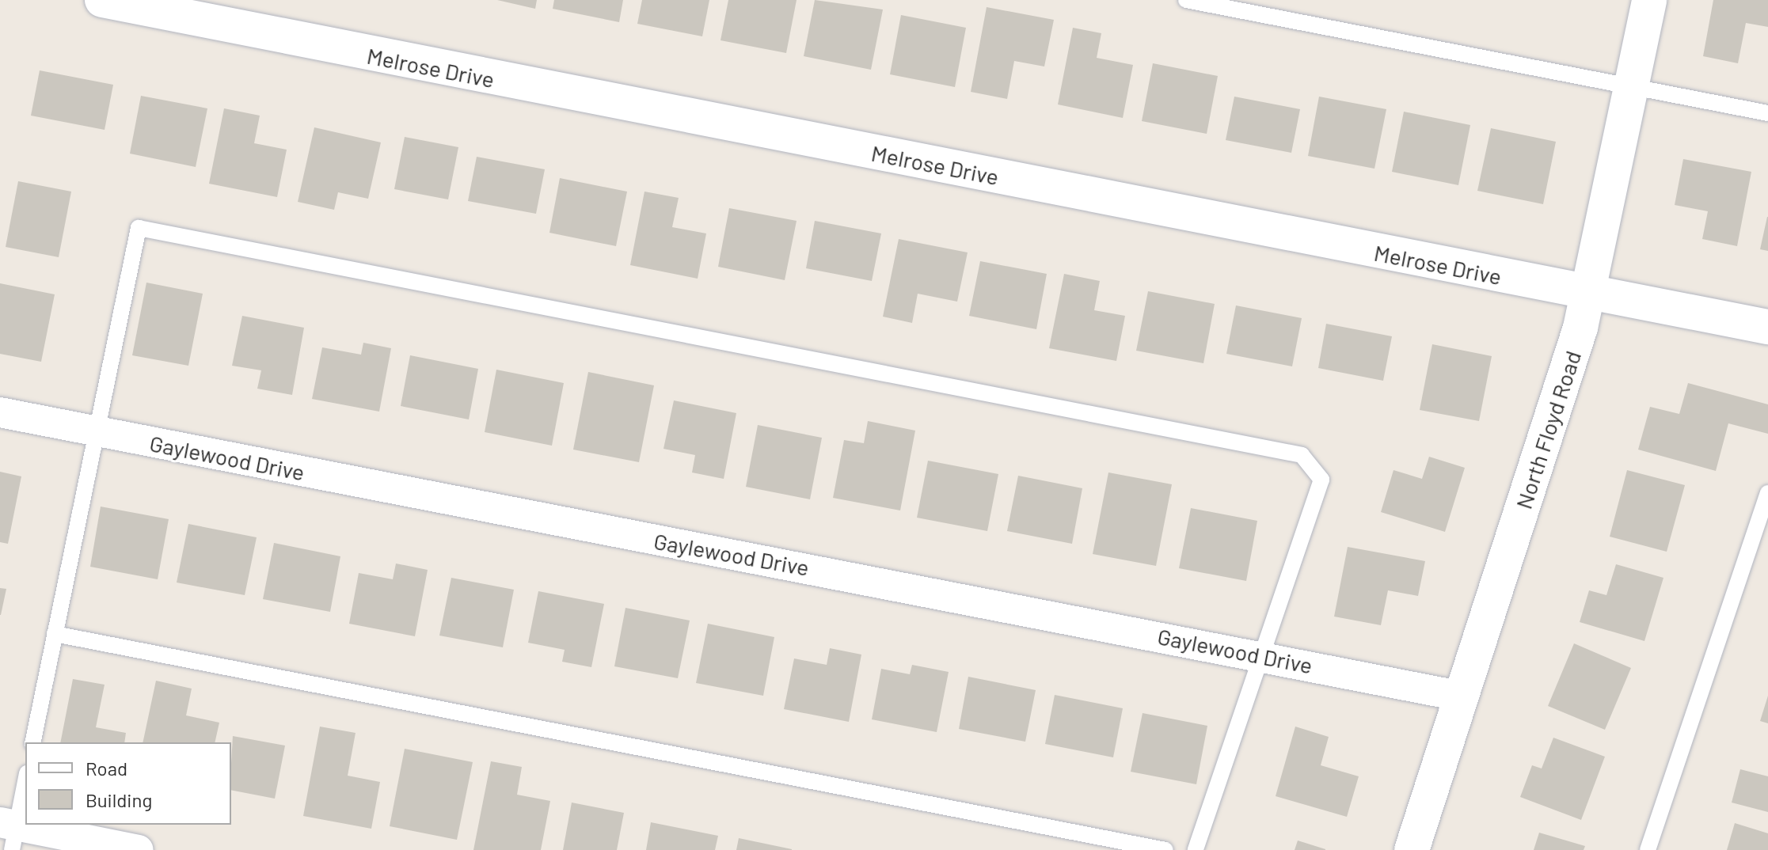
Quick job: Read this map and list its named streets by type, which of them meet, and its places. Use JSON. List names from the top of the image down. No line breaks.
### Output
{"streets":{"street":["Melrose Drive","North Floyd Road","Gaylewood Drive"]},"crossings":[["Melrose Drive","North Floyd Road"],["North Floyd Road","Gaylewood Drive"]],"legend":["Road","Building"]}
